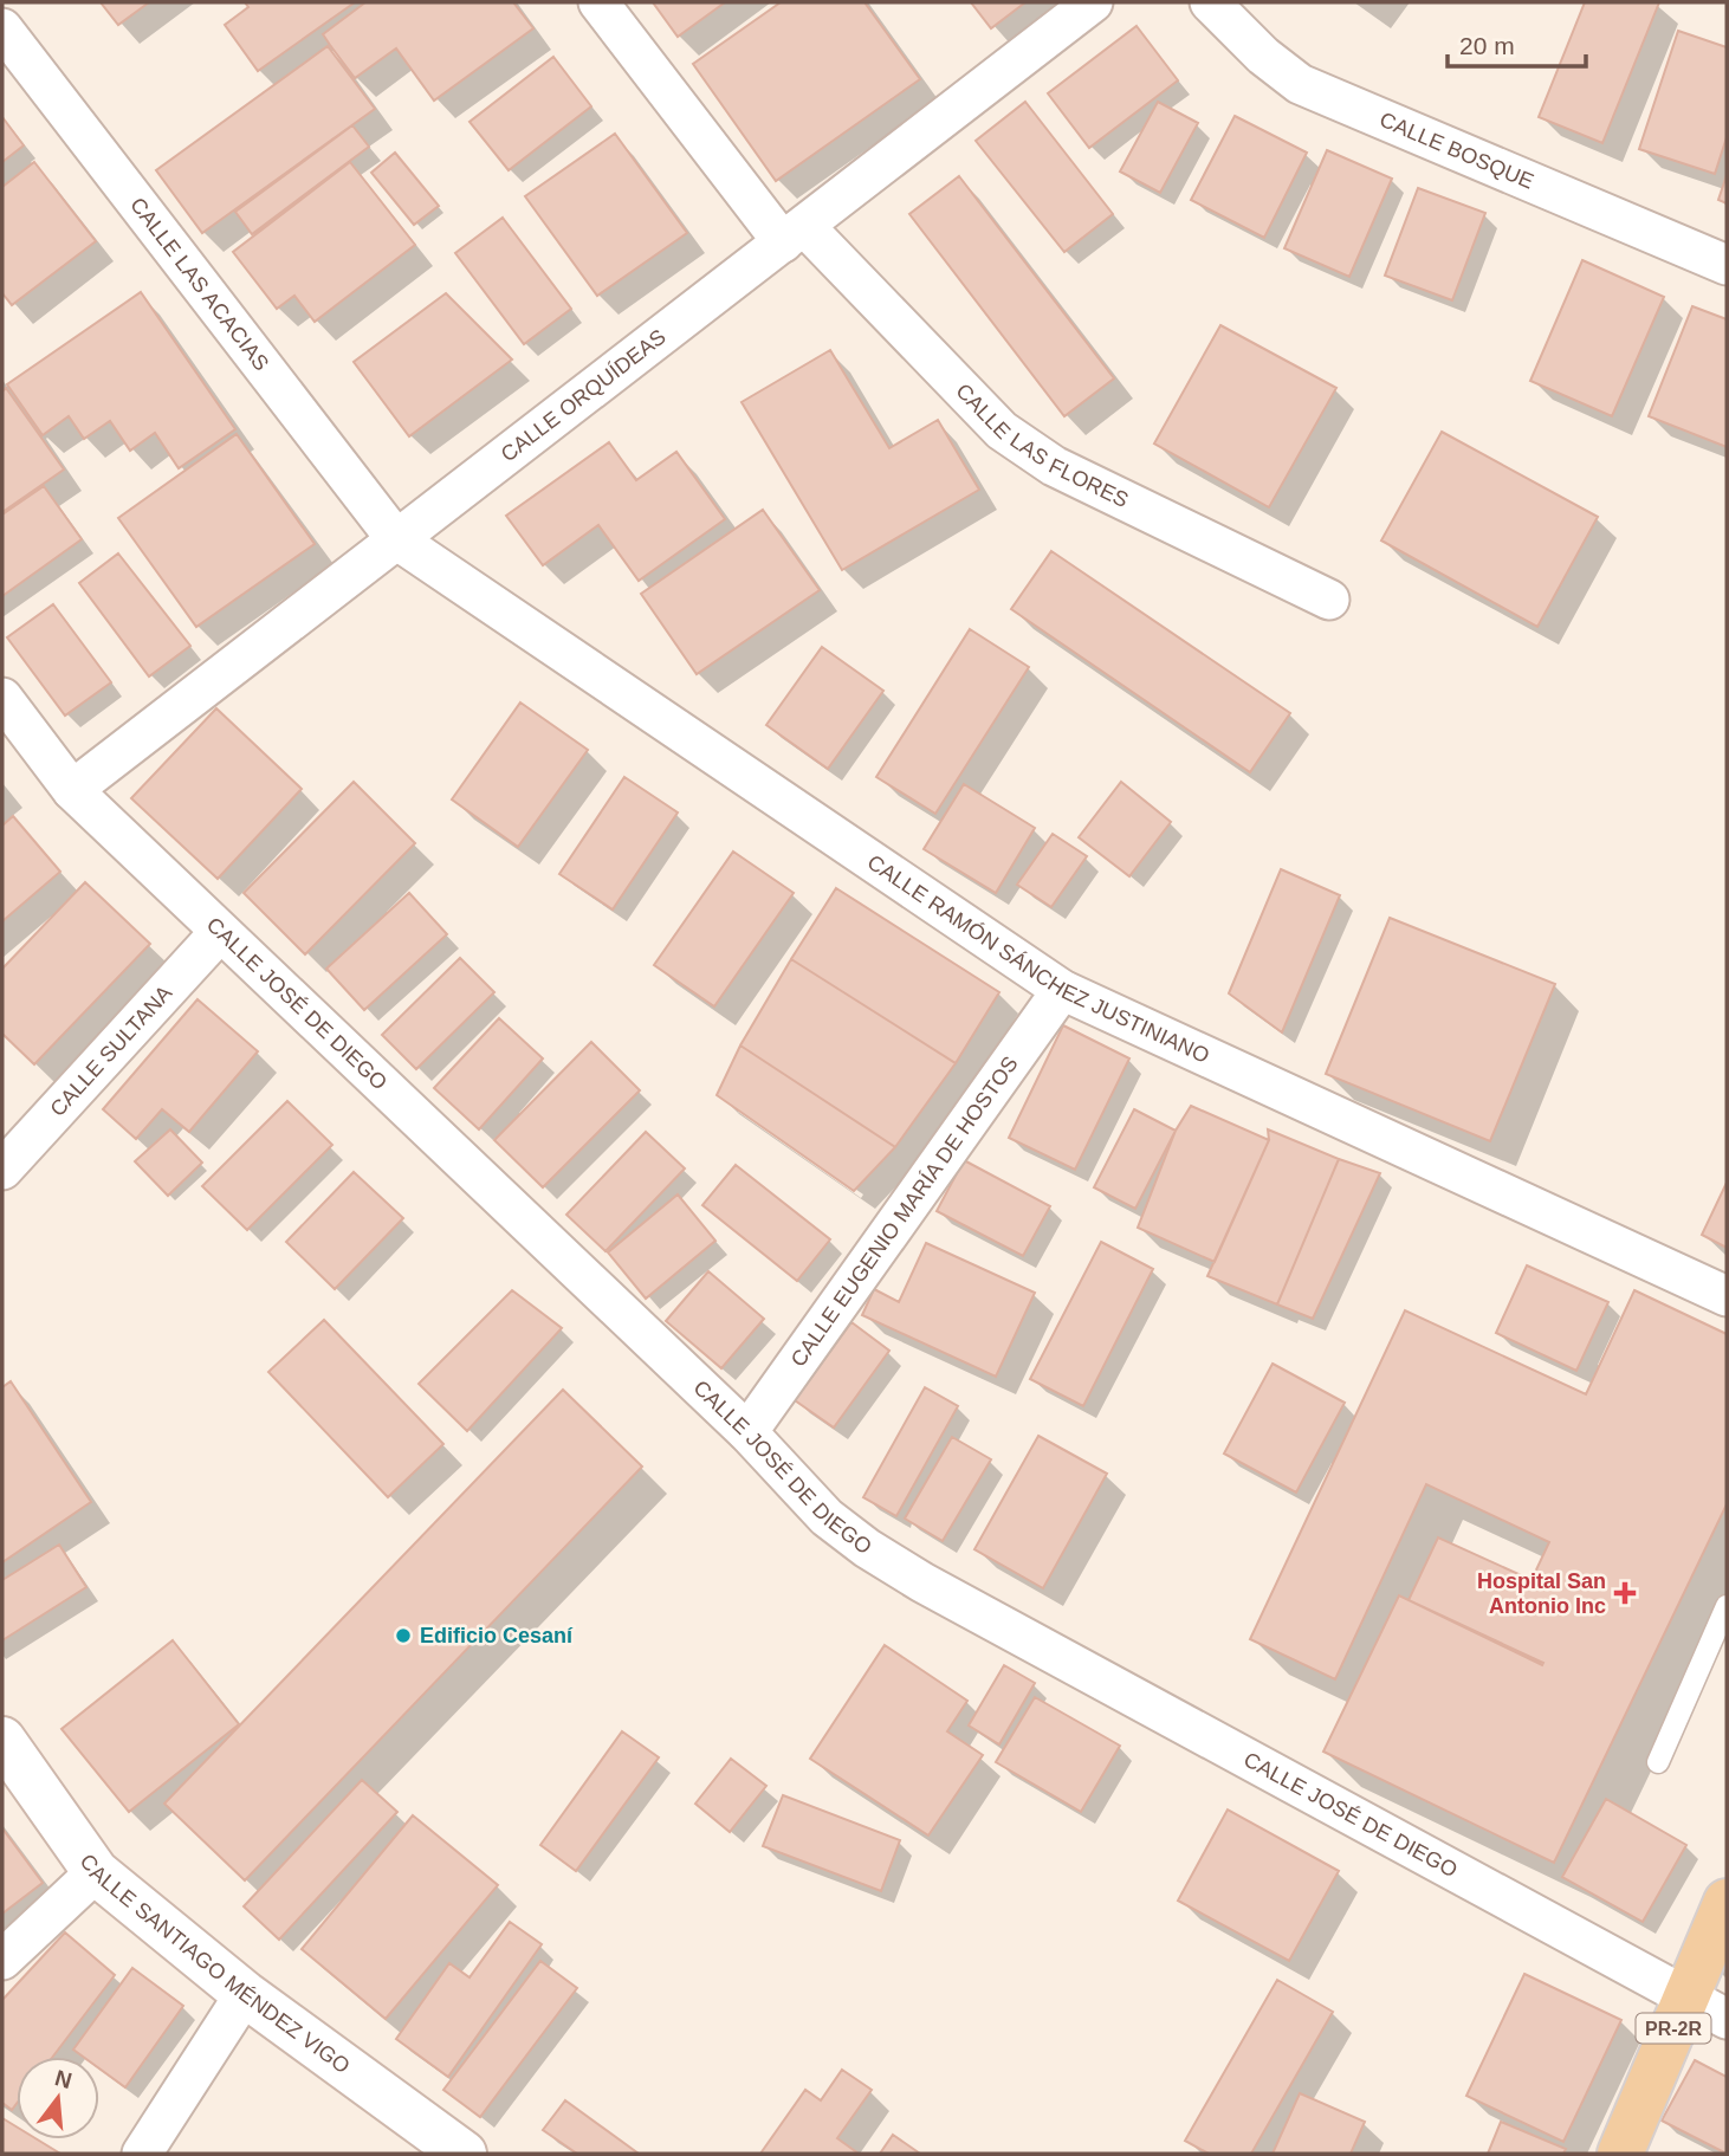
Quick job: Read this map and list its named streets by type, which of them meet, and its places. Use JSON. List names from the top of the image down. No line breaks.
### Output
{"streets":{"main road":["PR-2R"],"street":["CALLE BOSQUE","CALLE LAS ACACIAS","CALLE ORQUÍDEAS","CALLE LAS FLORES","CALLE RAMÓN SÁNCHEZ JUSTINIANO","CALLE JOSÉ DE DIEGO","CALLE SULTANA","CALLE EUGENIO MARÍA DE HOSTOS","CALLE SANTIAGO MÉNDEZ VIGO"]},"crossings":[["CALLE LAS ACACIAS","CALLE ORQUÍDEAS"],["CALLE LAS ACACIAS","CALLE RAMÓN SÁNCHEZ JUSTINIANO"],["CALLE ORQUÍDEAS","CALLE LAS FLORES"],["CALLE ORQUÍDEAS","CALLE RAMÓN SÁNCHEZ JUSTINIANO"],["CALLE ORQUÍDEAS","CALLE JOSÉ DE DIEGO"],["CALLE RAMÓN SÁNCHEZ JUSTINIANO","CALLE EUGENIO MARÍA DE HOSTOS"],["CALLE JOSÉ DE DIEGO","CALLE SULTANA"],["CALLE JOSÉ DE DIEGO","CALLE EUGENIO MARÍA DE HOSTOS"],["CALLE JOSÉ DE DIEGO","PR-2R"]],"places":{"health":["Hospital San Antonio Inc"],"other":["Edificio Cesaní"]},"scale_bar":"20 m","north":"top"}
